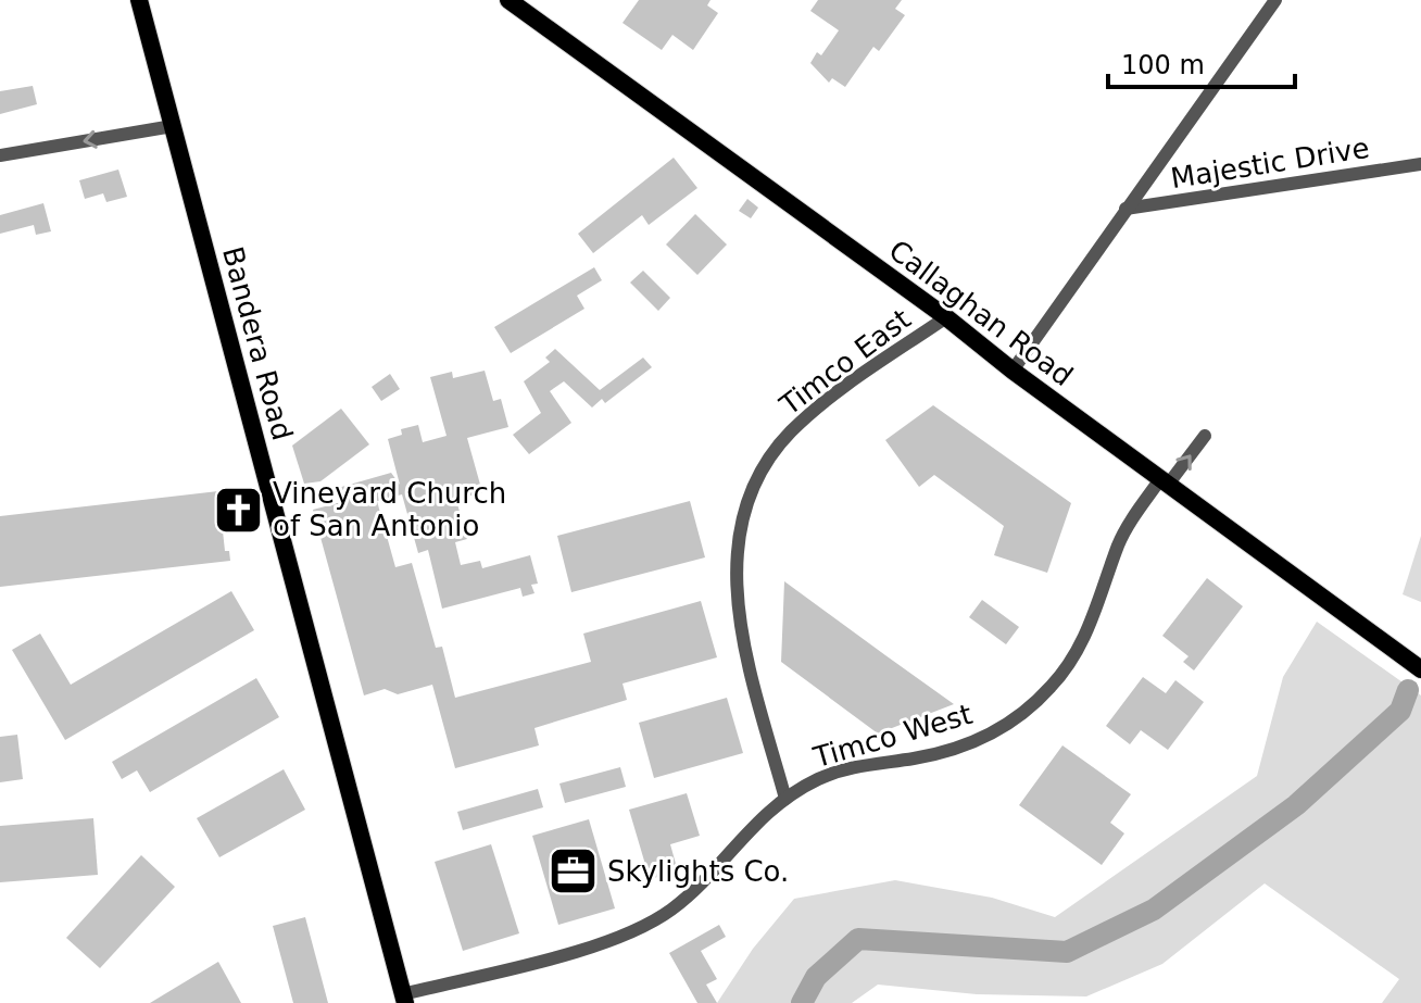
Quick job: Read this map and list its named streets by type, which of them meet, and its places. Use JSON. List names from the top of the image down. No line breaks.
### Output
{"streets":{"main road":["Callaghan Road","Bandera Road"],"street":["Majestic Drive","Timco East","Timco West"]},"crossings":[["Callaghan Road","Timco East"],["Callaghan Road","Timco West"],["Bandera Road","Timco West"],["Timco East","Timco West"]],"places":{"church":["Vineyard Church of San Antonio"],"office":["Skylights Co."]},"scale_bar":"100 m"}
